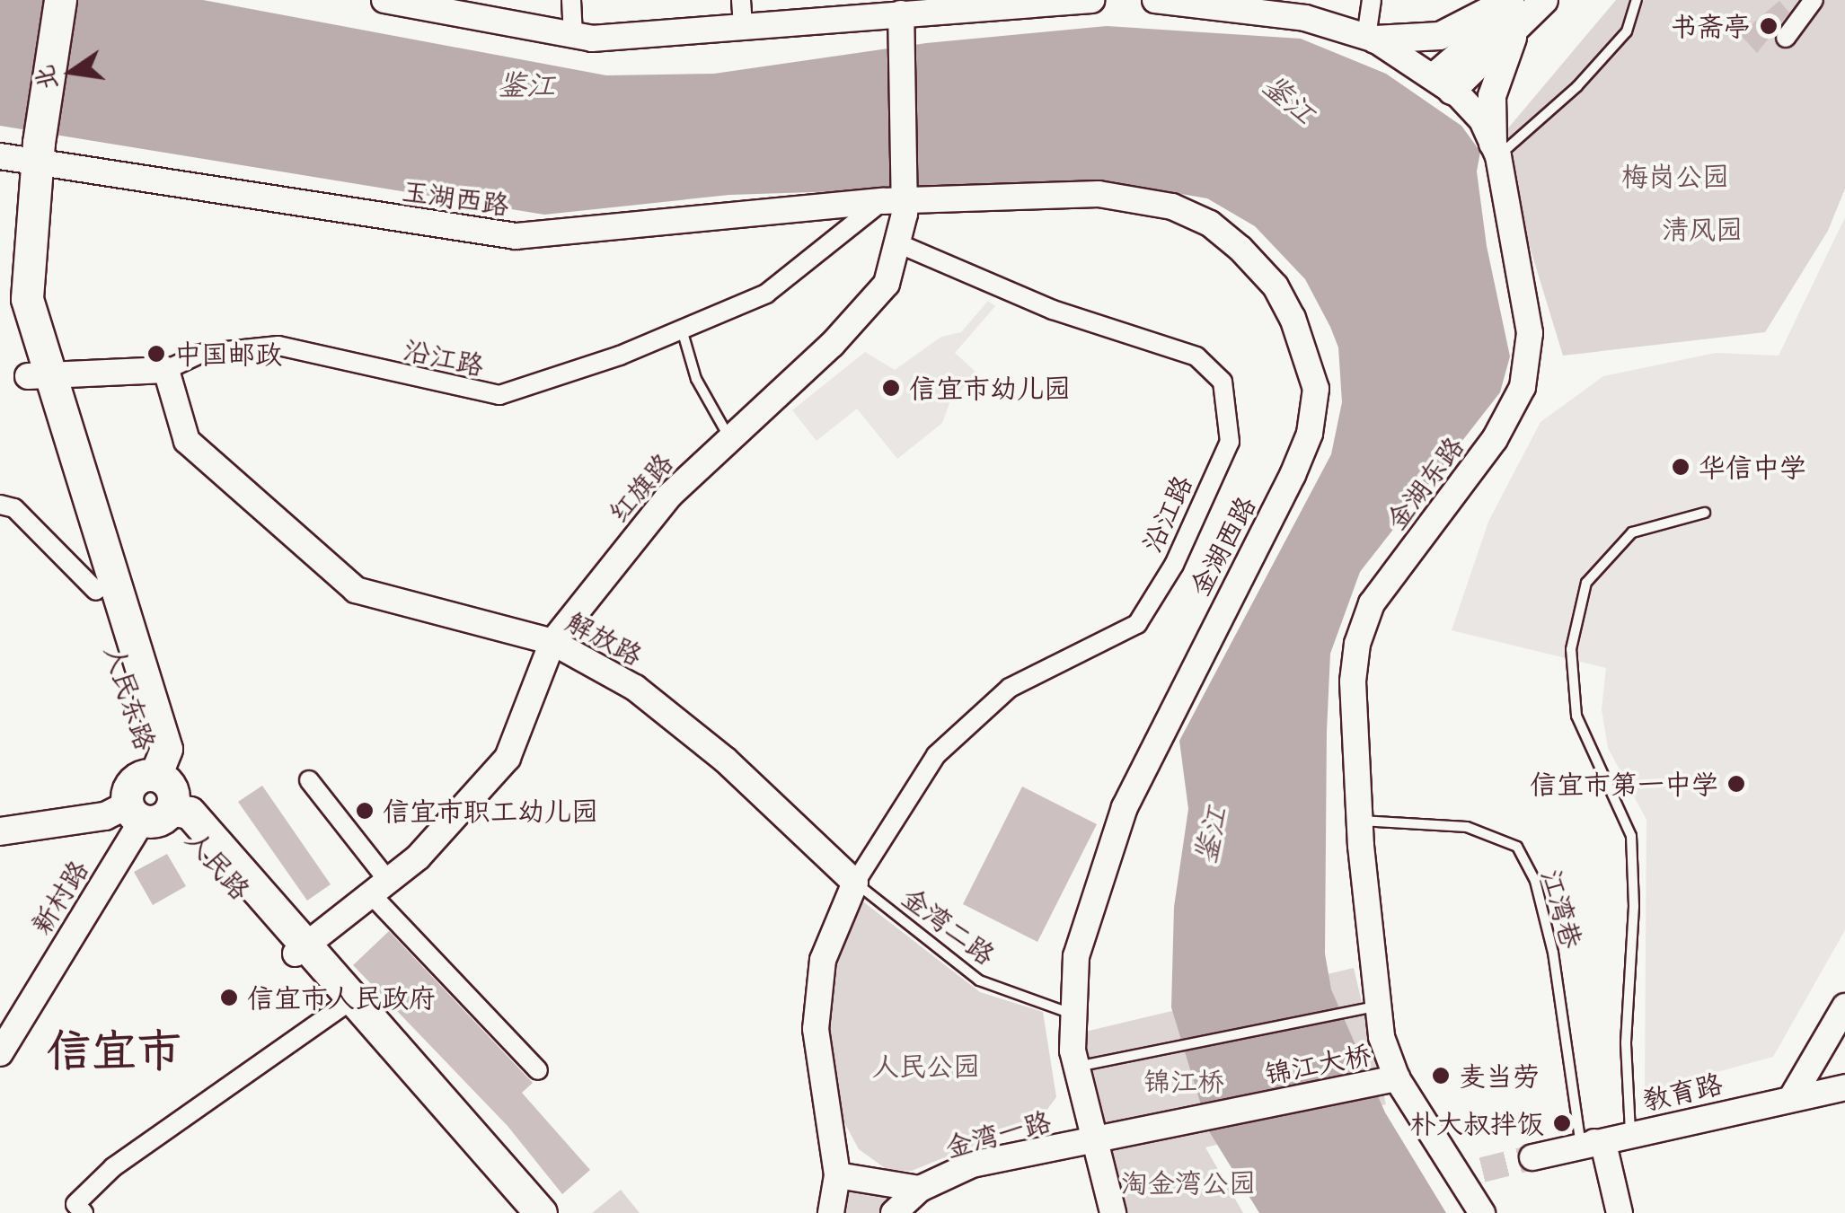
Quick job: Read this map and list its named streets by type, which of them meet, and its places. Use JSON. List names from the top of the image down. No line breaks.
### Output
{"streets":{"highway":["人民东路","人民路"],"main road":["玉湖西路","金湖东路","红旗路","金湖西路","解放路","新村路","锦江大桥","教育路","金湾一路"],"street":["沿江路"],"lane":["江湾巷","金湾二路"]},"crossings":[["玉湖西路","沿江路"],["玉湖西路","红旗路"],["玉湖西路","金湖西路"],["玉湖西路","人民东路"],["沿江路","红旗路"],["沿江路","金湖西路"],["沿江路","解放路"],["沿江路","金湾二路"],["金湖东路","江湾巷"],["金湖东路","锦江大桥"],["红旗路","金湖西路"],["红旗路","解放路"],["红旗路","人民路"],["金湖西路","金湾二路"],["金湖西路","锦江大桥"],["金湖西路","金湾一路"],["解放路","金湾二路"],["人民东路","人民路"],["人民路","新村路"],["江湾巷","教育路"],["锦江大桥","金湾一路"]],"districts":["信宜市"],"water":["鉴江"],"parks":["梅岗公园","清风园","人民公园","锦江桥","淘金湾公园"],"places":["书斋亭","中国邮政","信宜市幼儿园","华信中学","信宜市第一中学","信宜市职工幼儿园","信宜市人民政府","麦当劳","朴大叔拌饭"],"north":"left"}
